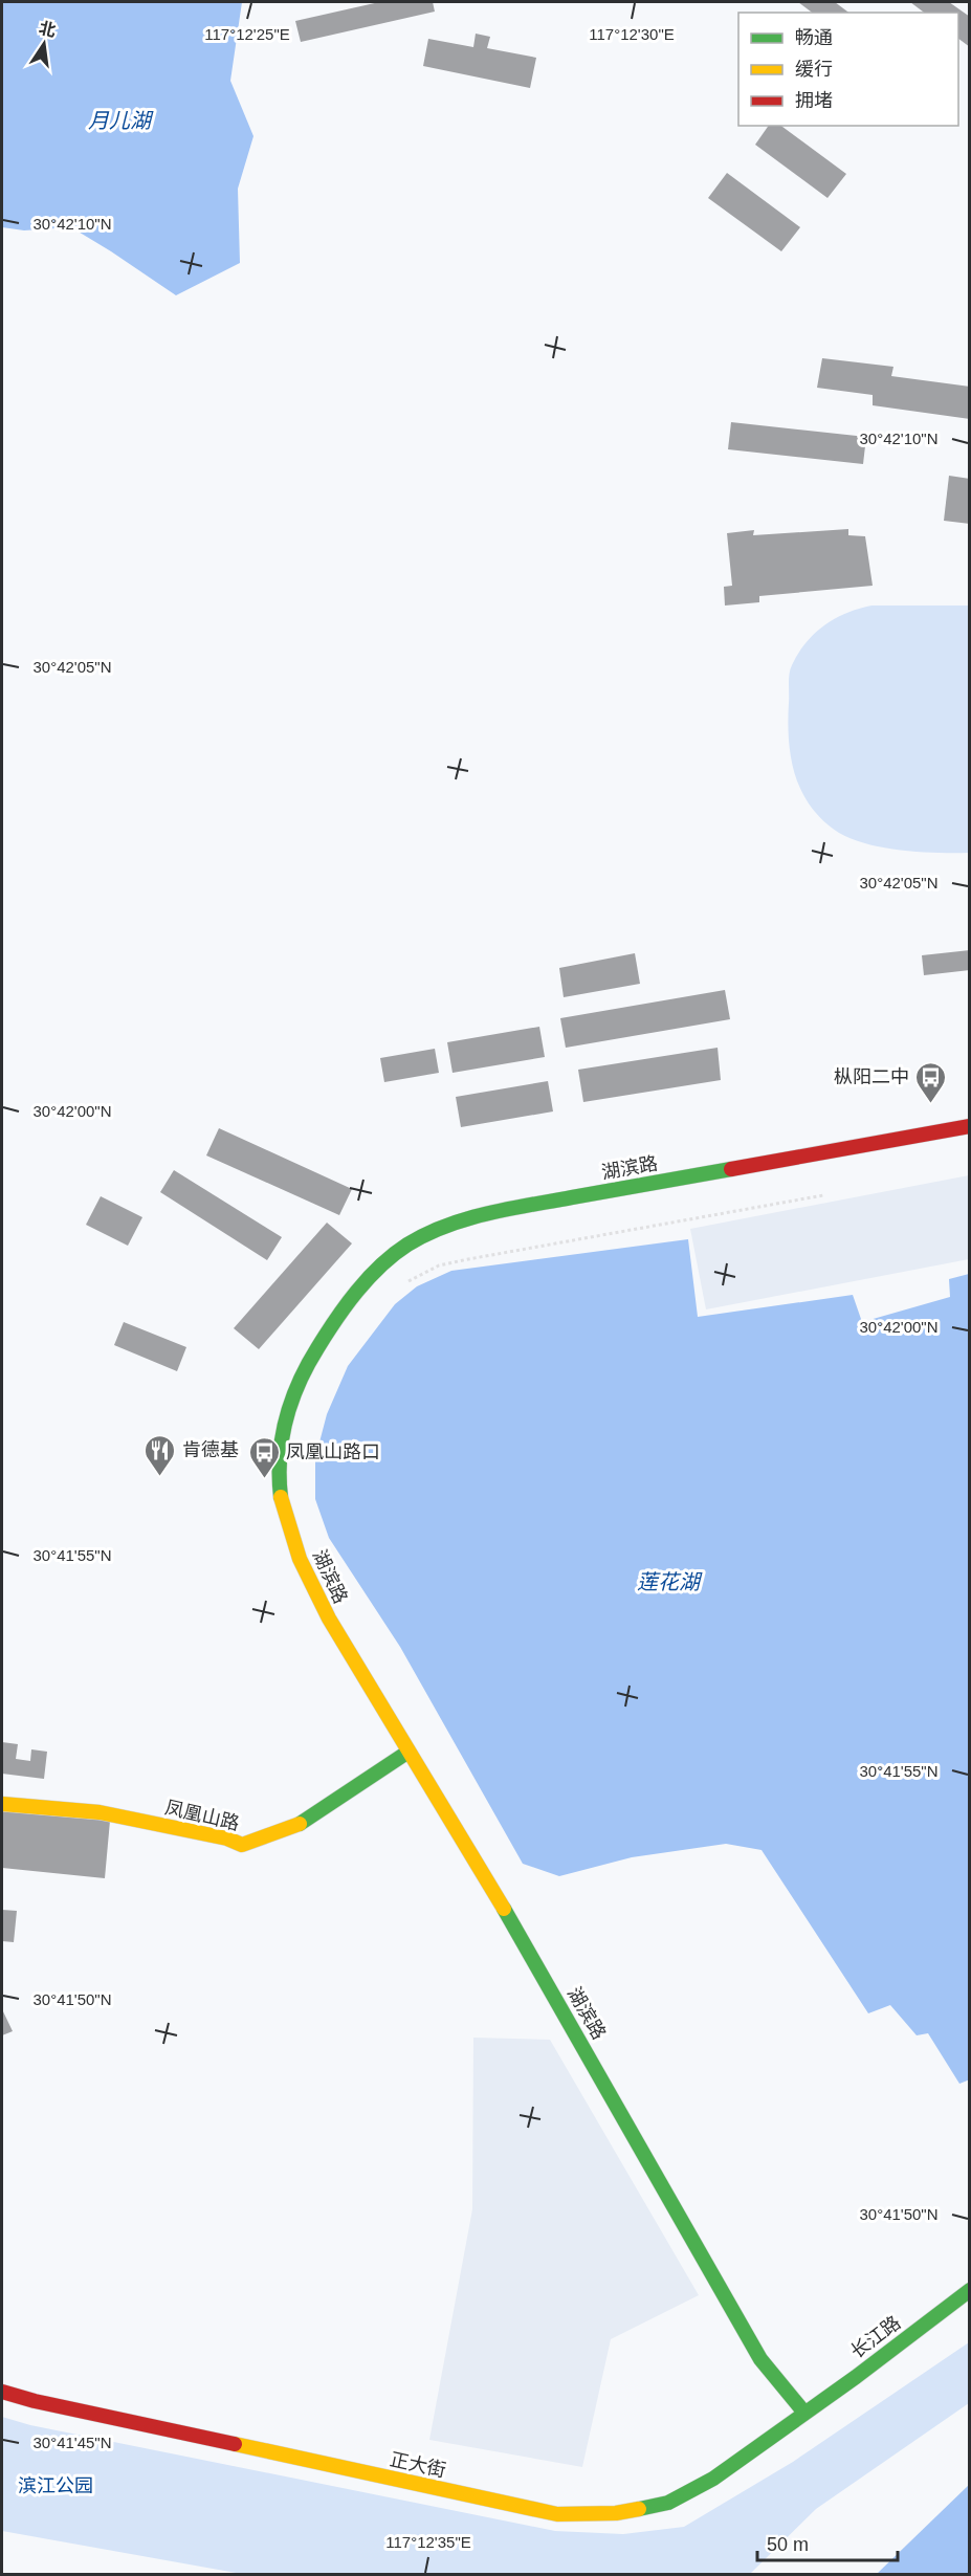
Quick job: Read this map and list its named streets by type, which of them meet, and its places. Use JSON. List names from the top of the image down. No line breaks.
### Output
{"streets":{"main road":["湖滨路","凤凰山路","长江路","正大街"]},"crossings":[["湖滨路","凤凰山路"],["湖滨路","长江路"],["湖滨路","正大街"],["长江路","正大街"]],"water":["月儿湖","莲花湖"],"parks":["滨江公园"],"places":{"bus stop":["枞阳二中","凤凰山路口"],"restaurant":["肯德基"]},"legend":["畅通","缓行","拥堵"],"scale_bar":"50 m","north":"top","coordinates":["117°12'30\"E","117°12'25\"E","30°42'10\"N","30°42'05\"N","30°42'00\"N","30°41'55\"N","30°41'50\"N","30°41'45\"N","117°12'35\"E"]}
